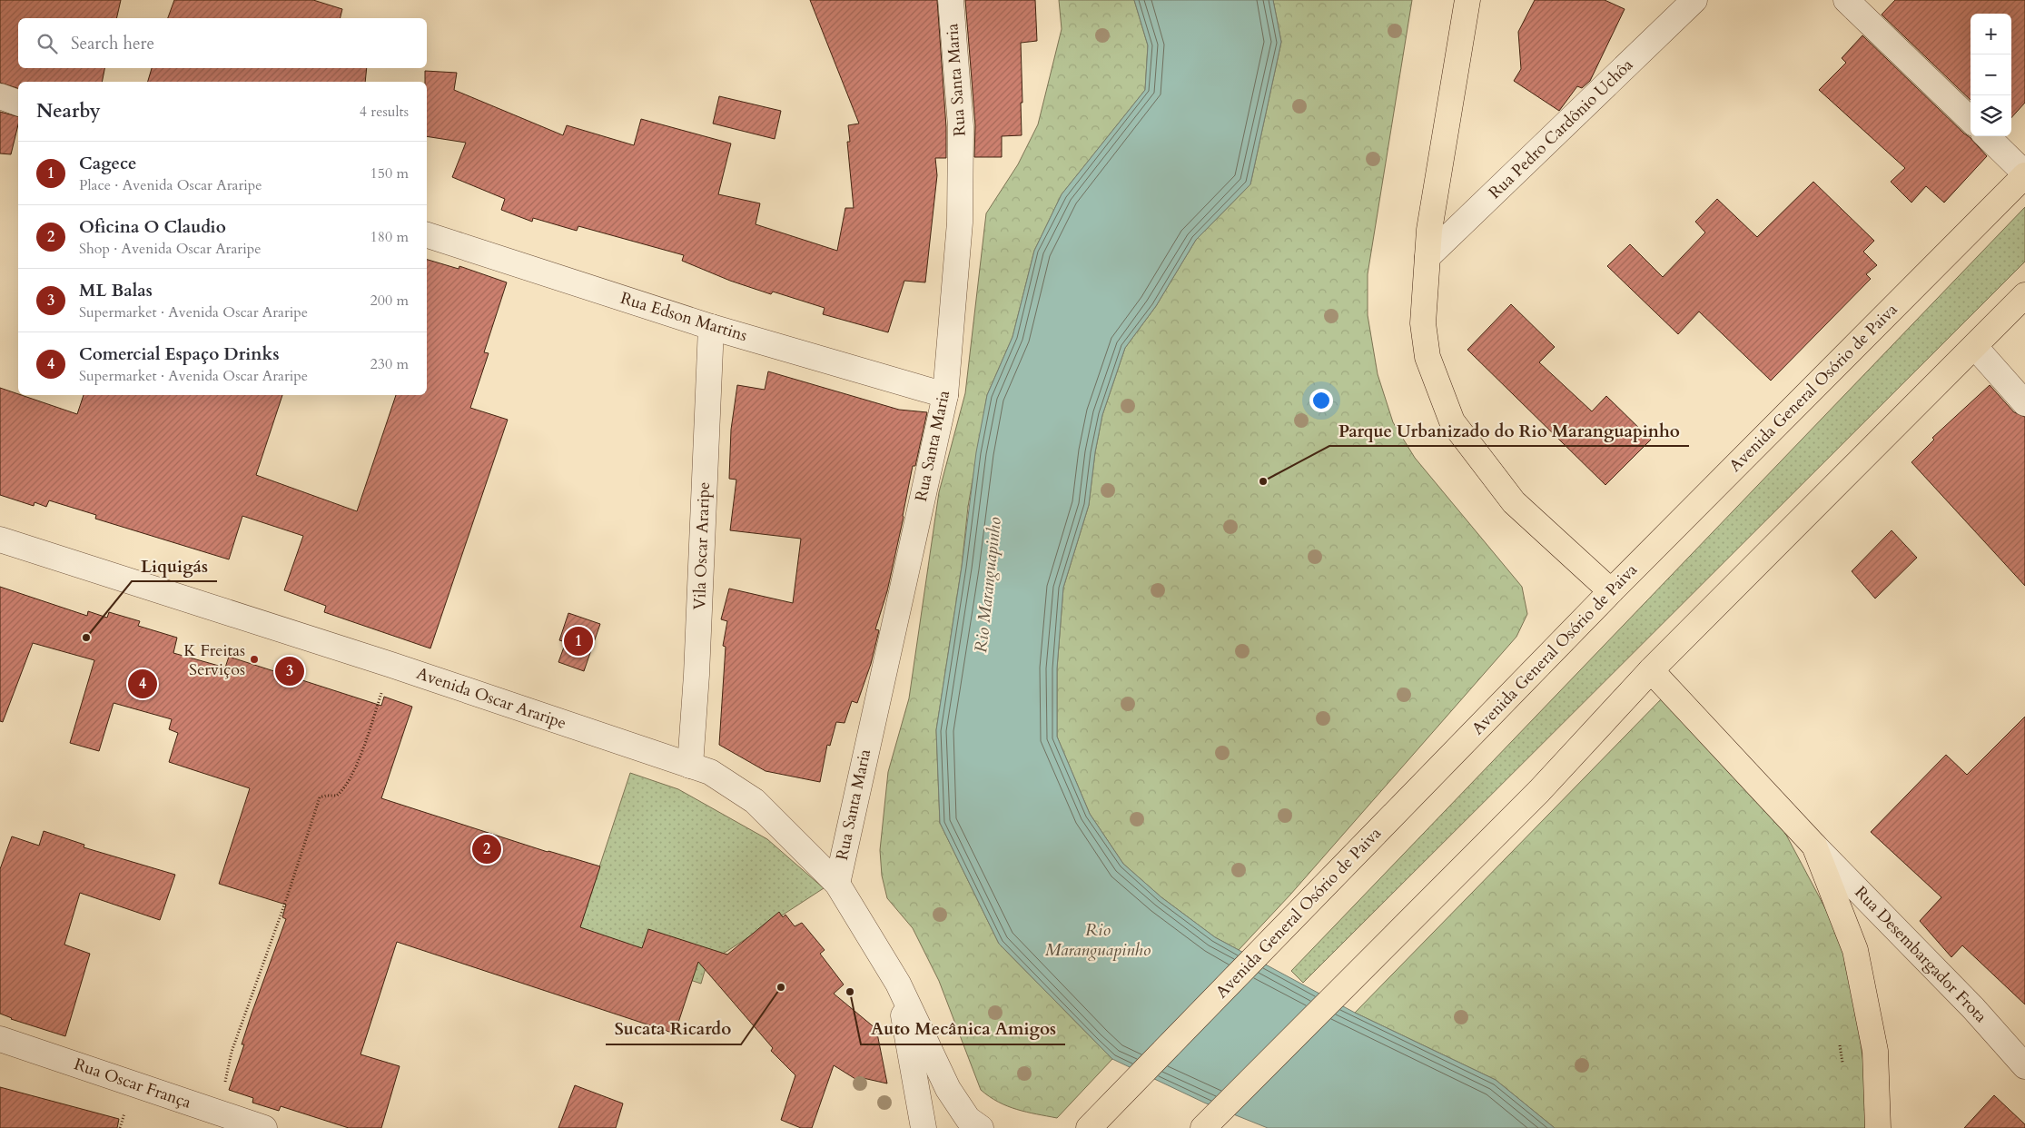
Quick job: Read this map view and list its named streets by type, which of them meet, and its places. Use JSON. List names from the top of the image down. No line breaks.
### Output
{"streets":{"main road":["Avenida General Osório de Paiva"],"street":["Rua Santa Maria","Rua Pedro Cardônio Uchôa","Rua Edson Martins","Vila Oscar Araripe","Avenida Oscar Araripe","Rua Desembargador Frota","Rua Oscar França"]},"crossings":[["Rua Santa Maria","Rua Edson Martins"],["Rua Santa Maria","Avenida Oscar Araripe"],["Rua Edson Martins","Vila Oscar Araripe"],["Vila Oscar Araripe","Avenida Oscar Araripe"]],"water":["Rio Maranguapinho"],"places":["Parque Urbanizado do Rio Maranguapinho","Liquigás","K Freitas Serviços","Sucata Ricardo","Auto Mecânica Amigos"],"page":{"map_buttons":["+","−"],"search":"Search here","heading":["Nearby","4 results"],"list":[{"mark":"1","name":"Cagece","note":"Place · Avenida Oscar Araripe","value":"150 m"},{"mark":"2","name":"Oficina O Claudio","note":"Shop · Avenida Oscar Araripe","value":"180 m"},{"mark":"3","name":"ML Balas","note":"Supermarket · Avenida Oscar Araripe","value":"200 m"},{"mark":"4","name":"Comercial Espaço Drinks","note":"Supermarket · Avenida Oscar Araripe","value":"230 m"}],"pins":["1","3","4","2"]}}
